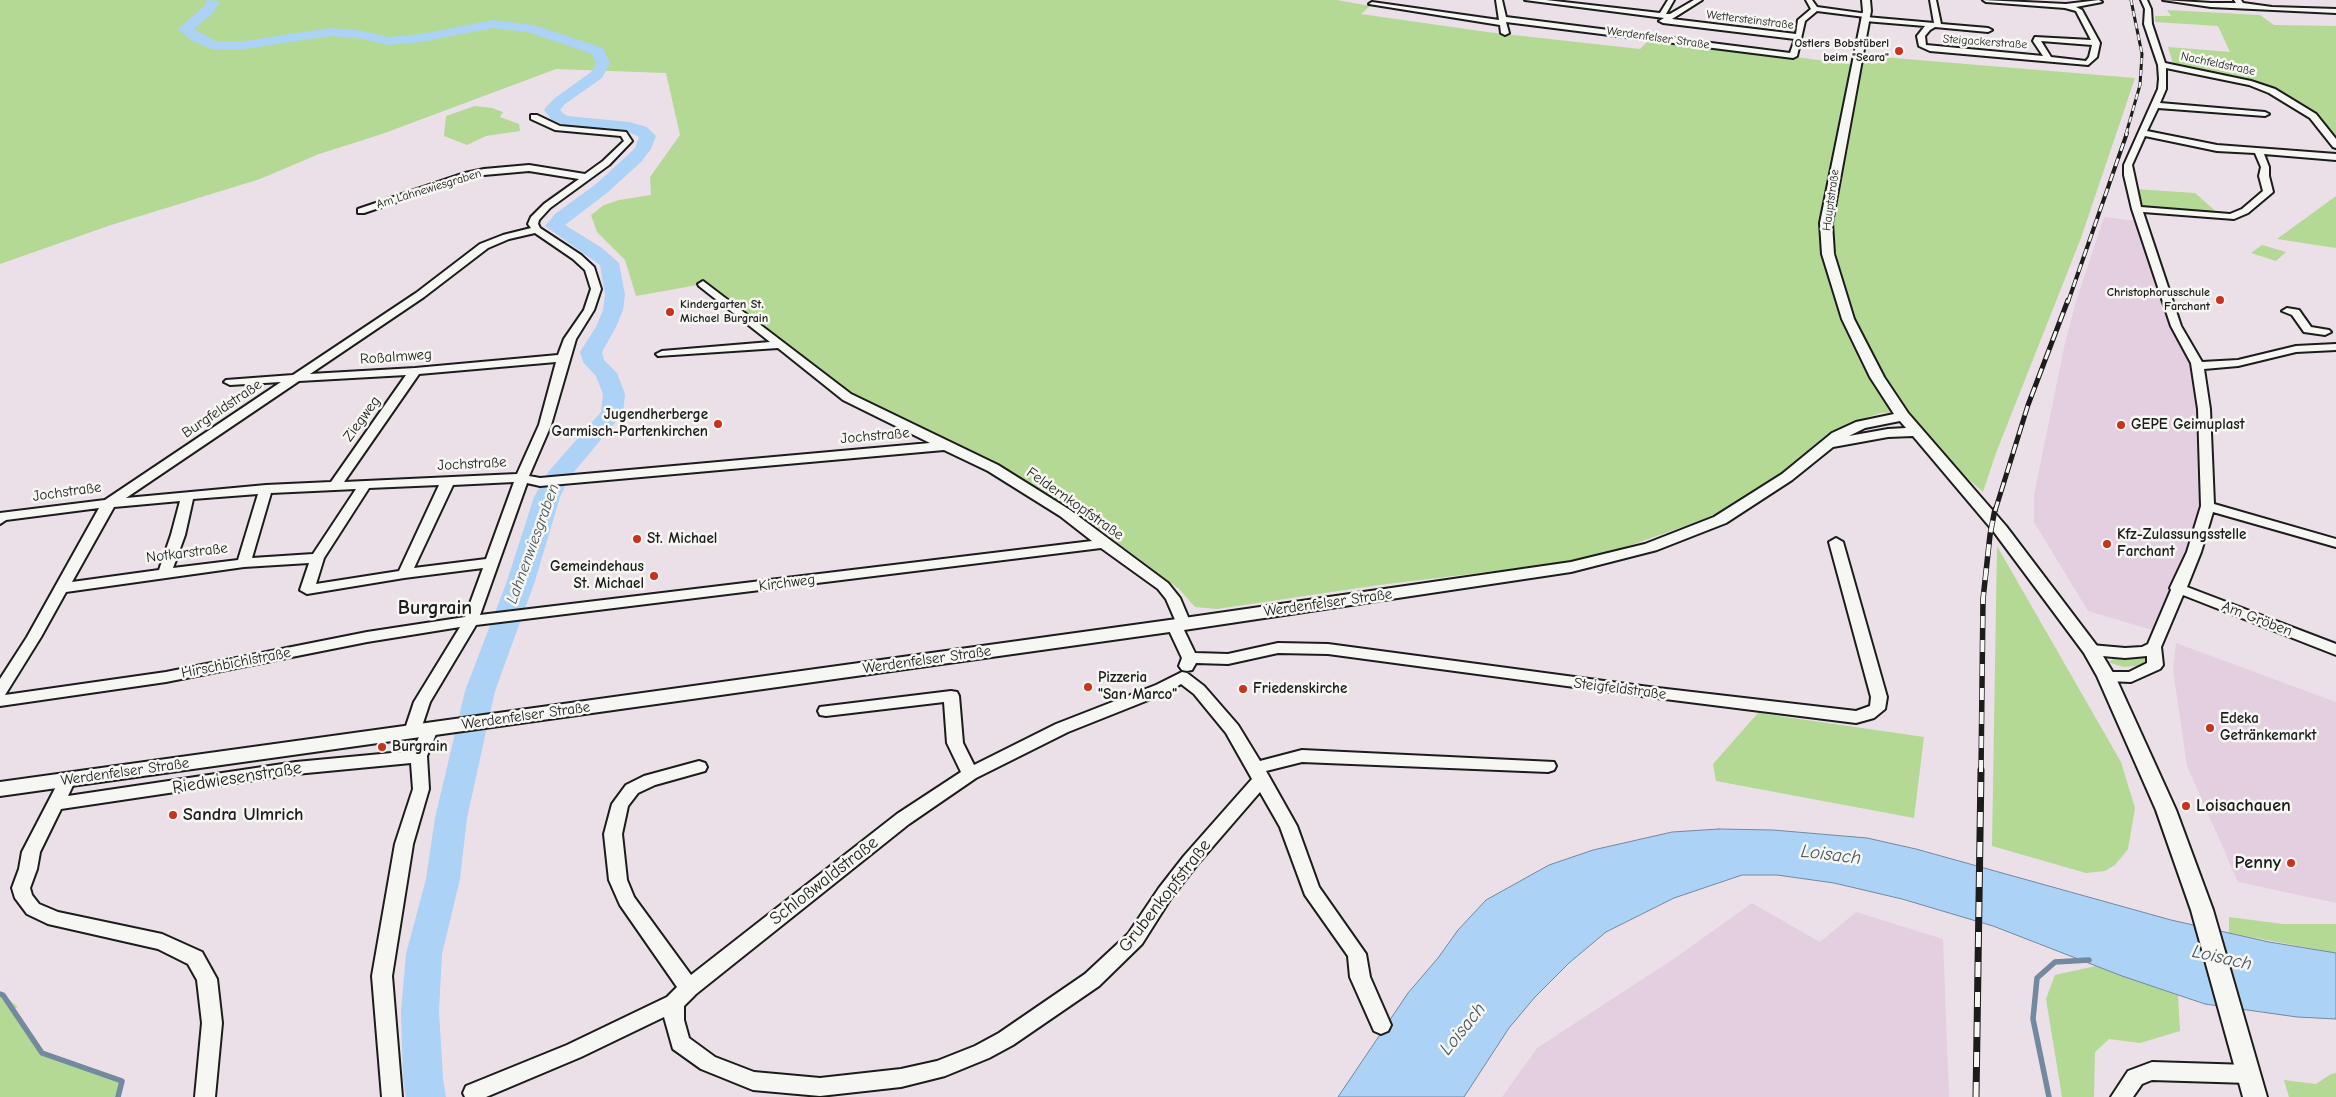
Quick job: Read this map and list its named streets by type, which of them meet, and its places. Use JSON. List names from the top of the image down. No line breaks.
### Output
{"streets":{"street":["Wettersteinstraße","Werdenfelser Straße","Steigackerstraße","Nachfeldstraße","Am Lahnewiesgraben","Hauptstraße","Roßalmweg","Burgfeldstraße","Ziegweg","Jochstraße","Feldernkopfstraße","Notkarstraße","Kirchweg","Am Gröben","Hirschbichlstraße","Steigfeldstraße","Riedwiesenstraße","Schloßwaldstraße","Grubenkopfstraße"]},"crossings":[["Wettersteinstraße","Werdenfelser Straße"],["Werdenfelser Straße","Hauptstraße"],["Werdenfelser Straße","Feldernkopfstraße"],["Roßalmweg","Burgfeldstraße"],["Roßalmweg","Ziegweg"],["Burgfeldstraße","Jochstraße"],["Burgfeldstraße","Notkarstraße"],["Ziegweg","Jochstraße"],["Jochstraße","Feldernkopfstraße"],["Feldernkopfstraße","Kirchweg"],["Feldernkopfstraße","Steigfeldstraße"],["Kirchweg","Hirschbichlstraße"],["Schloßwaldstraße","Grubenkopfstraße"]],"districts":["Burgrain"],"water":["Lahnenwiesgraben","Loisach"],"places":["Ostlers Bobstüberl beim \"Seara\"","Christophorusschule Farchant","Kindergarten St. Michael Burgrain","Jugendherberge Garmisch-Partenkirchen","GEPE Geimuplast","St. Michael","Kfz-Zulassungsstelle Farchant","Gemeindehaus St. Michael","Pizzeria \"San Marco\"","Friedenskirche","Edeka Getränkemarkt","Burgrain","Loisachauen","Sandra Ulmrich","Penny"]}
